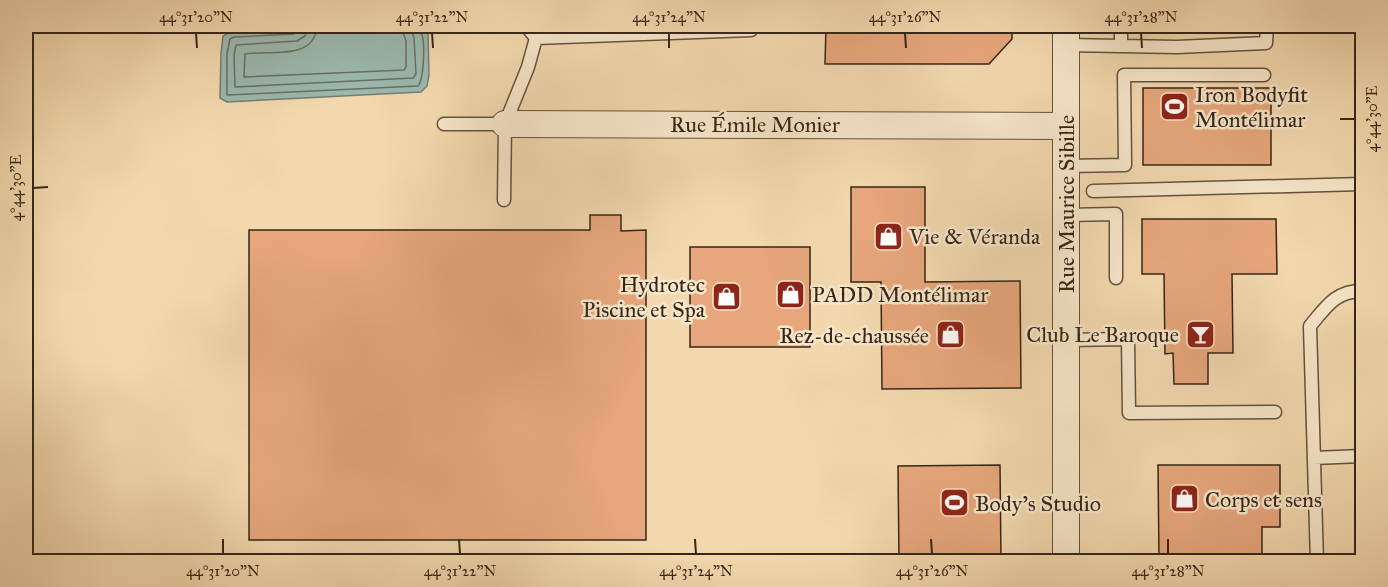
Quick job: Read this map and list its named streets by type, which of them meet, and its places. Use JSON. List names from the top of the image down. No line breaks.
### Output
{"streets":{"street":["Rue Émile Monier","Rue Maurice Sibille"]},"crossings":[["Rue Émile Monier","Rue Maurice Sibille"]],"places":{"sports":["Iron Bodyfit Montélimar","Body's Studio"],"shop":["Vie & Véranda","PADD Montélimar","Hydrotec Piscine et Spa","Rez-de-chaussée","Corps et sens"],"bar":["Club Le Baroque"]},"coordinates":["44°31'20\"N","44°31'22\"N","44°31'24\"N","44°31'26\"N","44°31'28\"N","4°44'30\"E"]}
